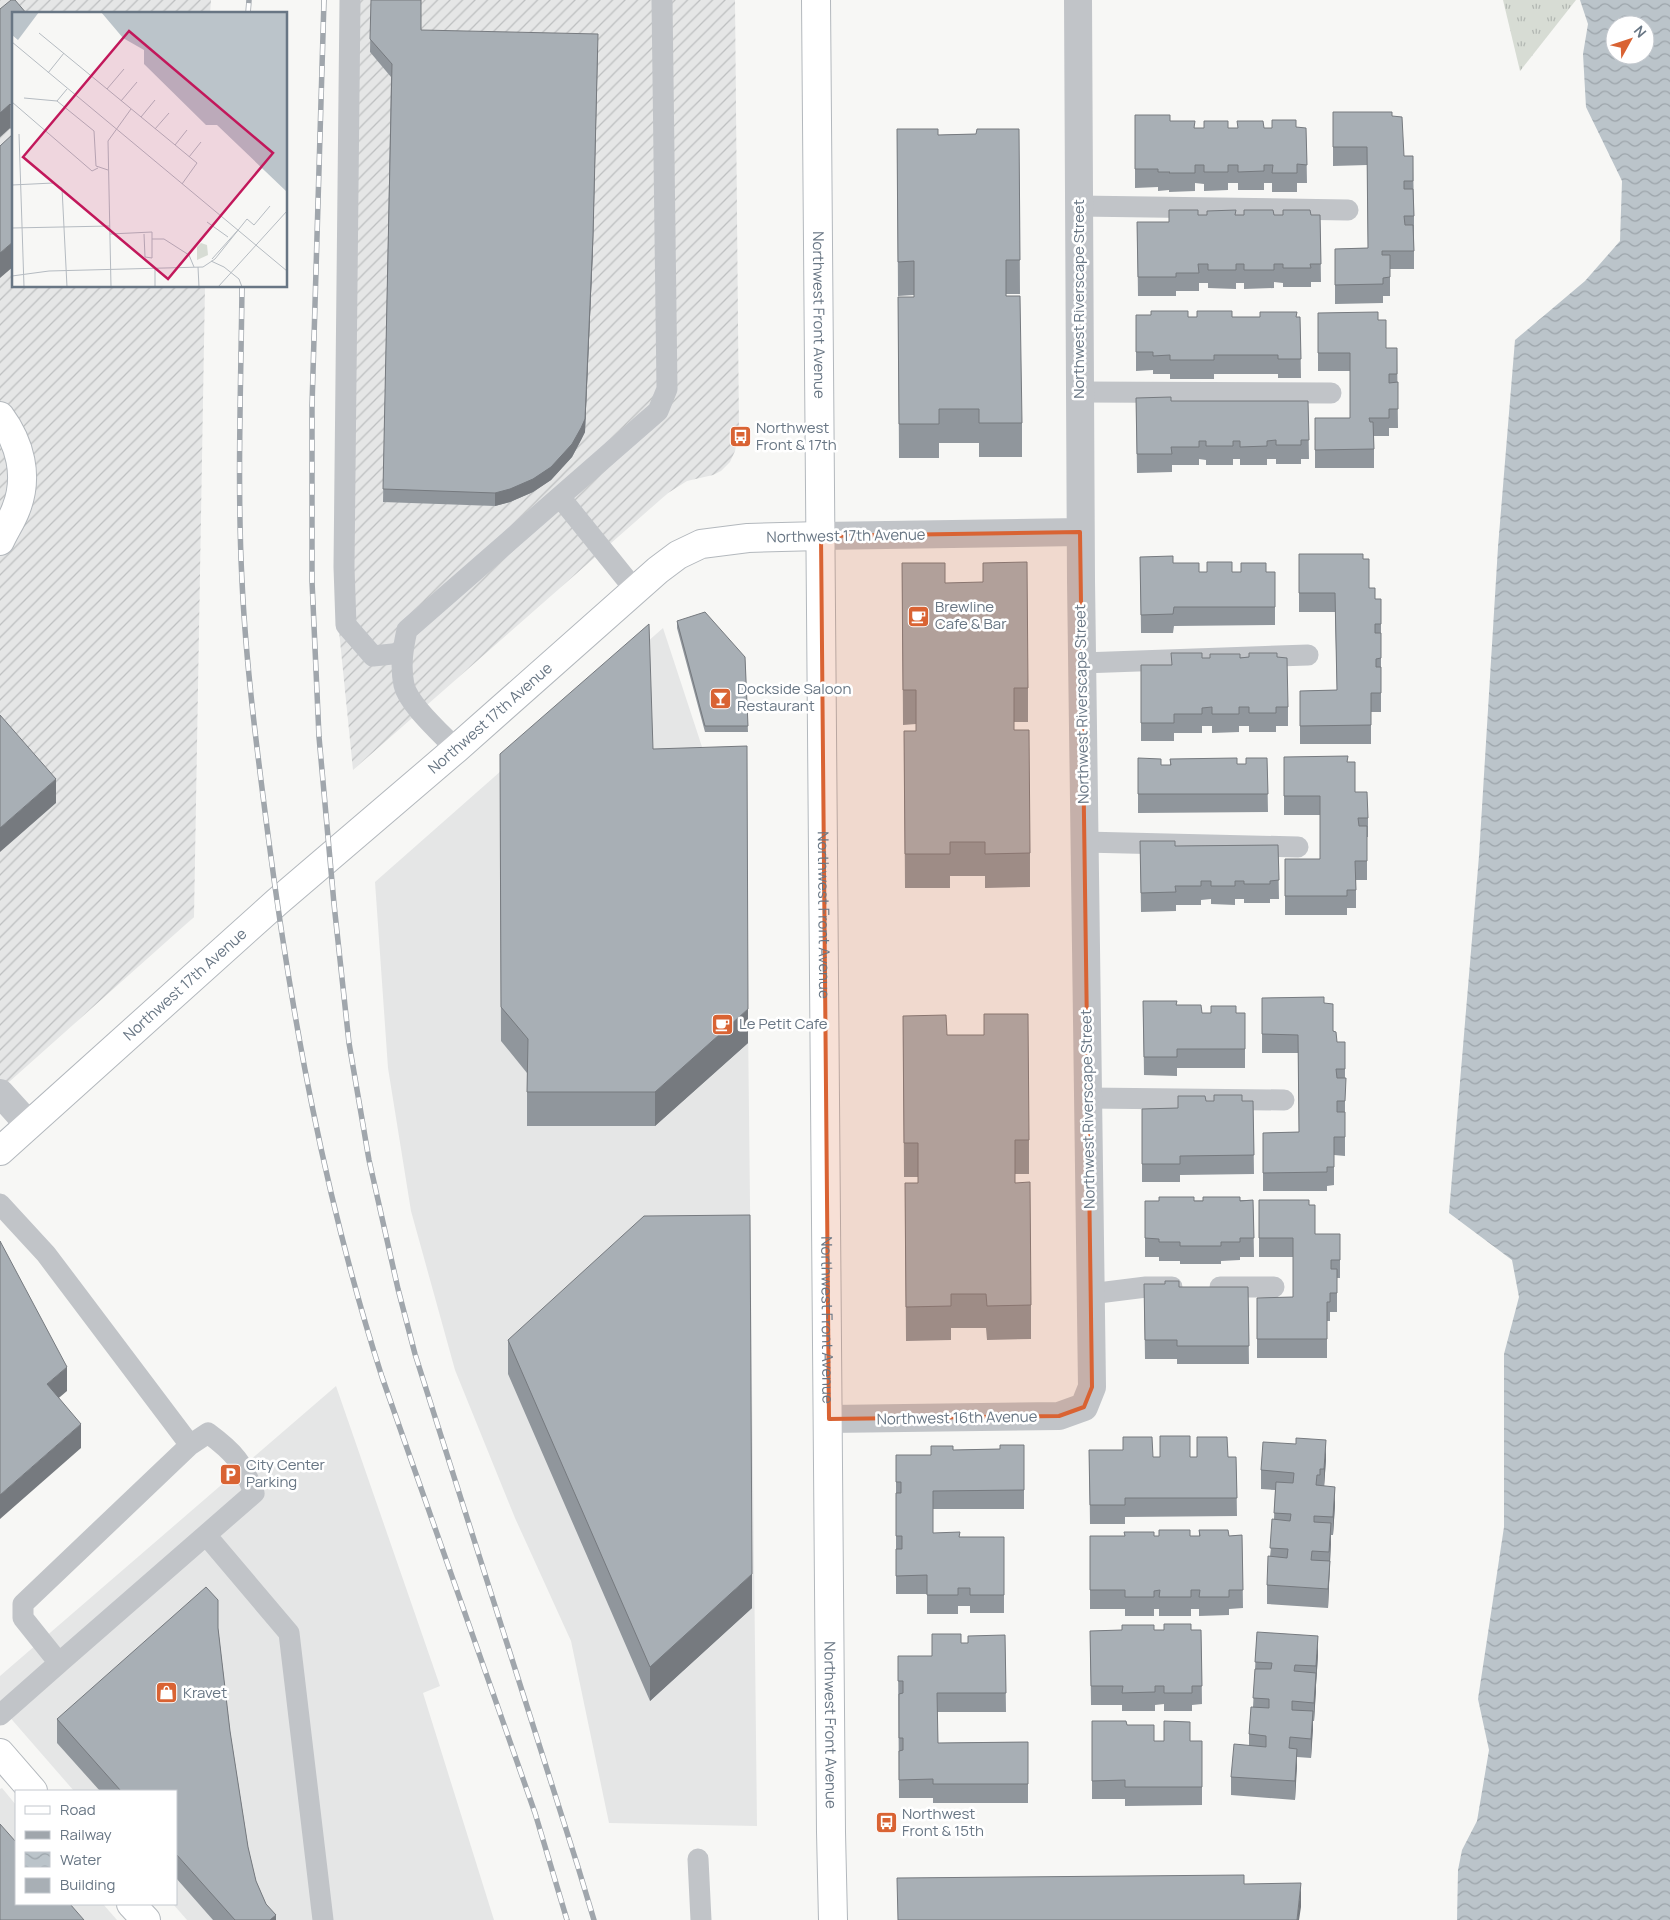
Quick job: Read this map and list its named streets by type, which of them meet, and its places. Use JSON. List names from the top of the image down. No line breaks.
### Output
{"streets":{"main road":["Northwest Front Avenue","Northwest 17th Avenue"],"street":["Northwest Riverscape Street","Northwest 16th Avenue"]},"crossings":[["Northwest Riverscape Street","Northwest 17th Avenue"],["Northwest Riverscape Street","Northwest 16th Avenue"],["Northwest Front Avenue","Northwest 17th Avenue"],["Northwest Front Avenue","Northwest 16th Avenue"]],"places":{"bus stop":["Northwest Front & 17th","Northwest Front & 15th"],"cafe":["Brewline Cafe & Bar","Le Petit Cafe"],"bar":["Dockside Saloon Restaurant"],"parking":["City Center Parking"],"shop":["Kravet"]},"legend":["Road","Railway","Water","Building"],"north":"top right"}
